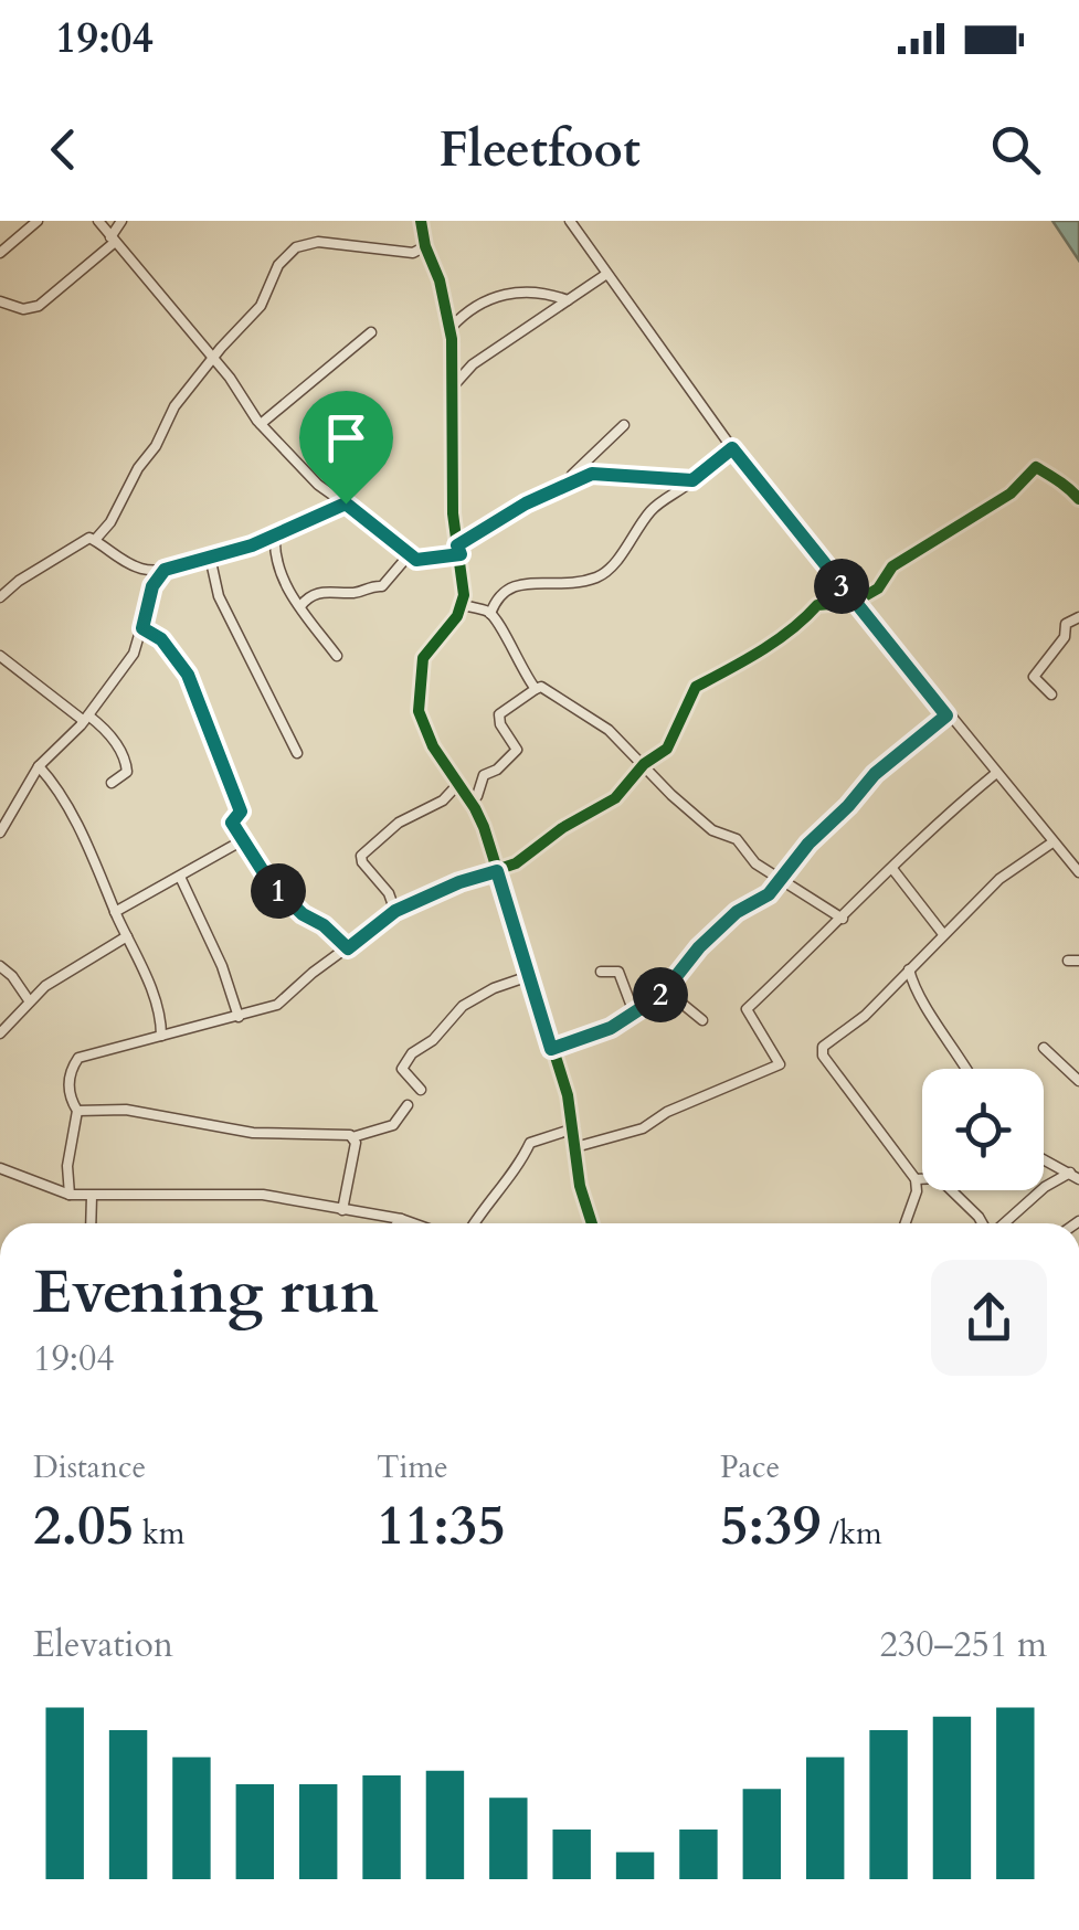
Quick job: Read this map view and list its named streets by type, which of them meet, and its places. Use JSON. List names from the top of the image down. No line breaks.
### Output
{"page":{"status":"19:04","header":"Fleetfoot","pins":["3","1","2"],"heading":["Evening run","19:04"],"stats":[["Distance","2.05 km"],["Time","11:35"],["Pace","5:39 /km"]],"chart":["Elevation","230–251 m"]}}
